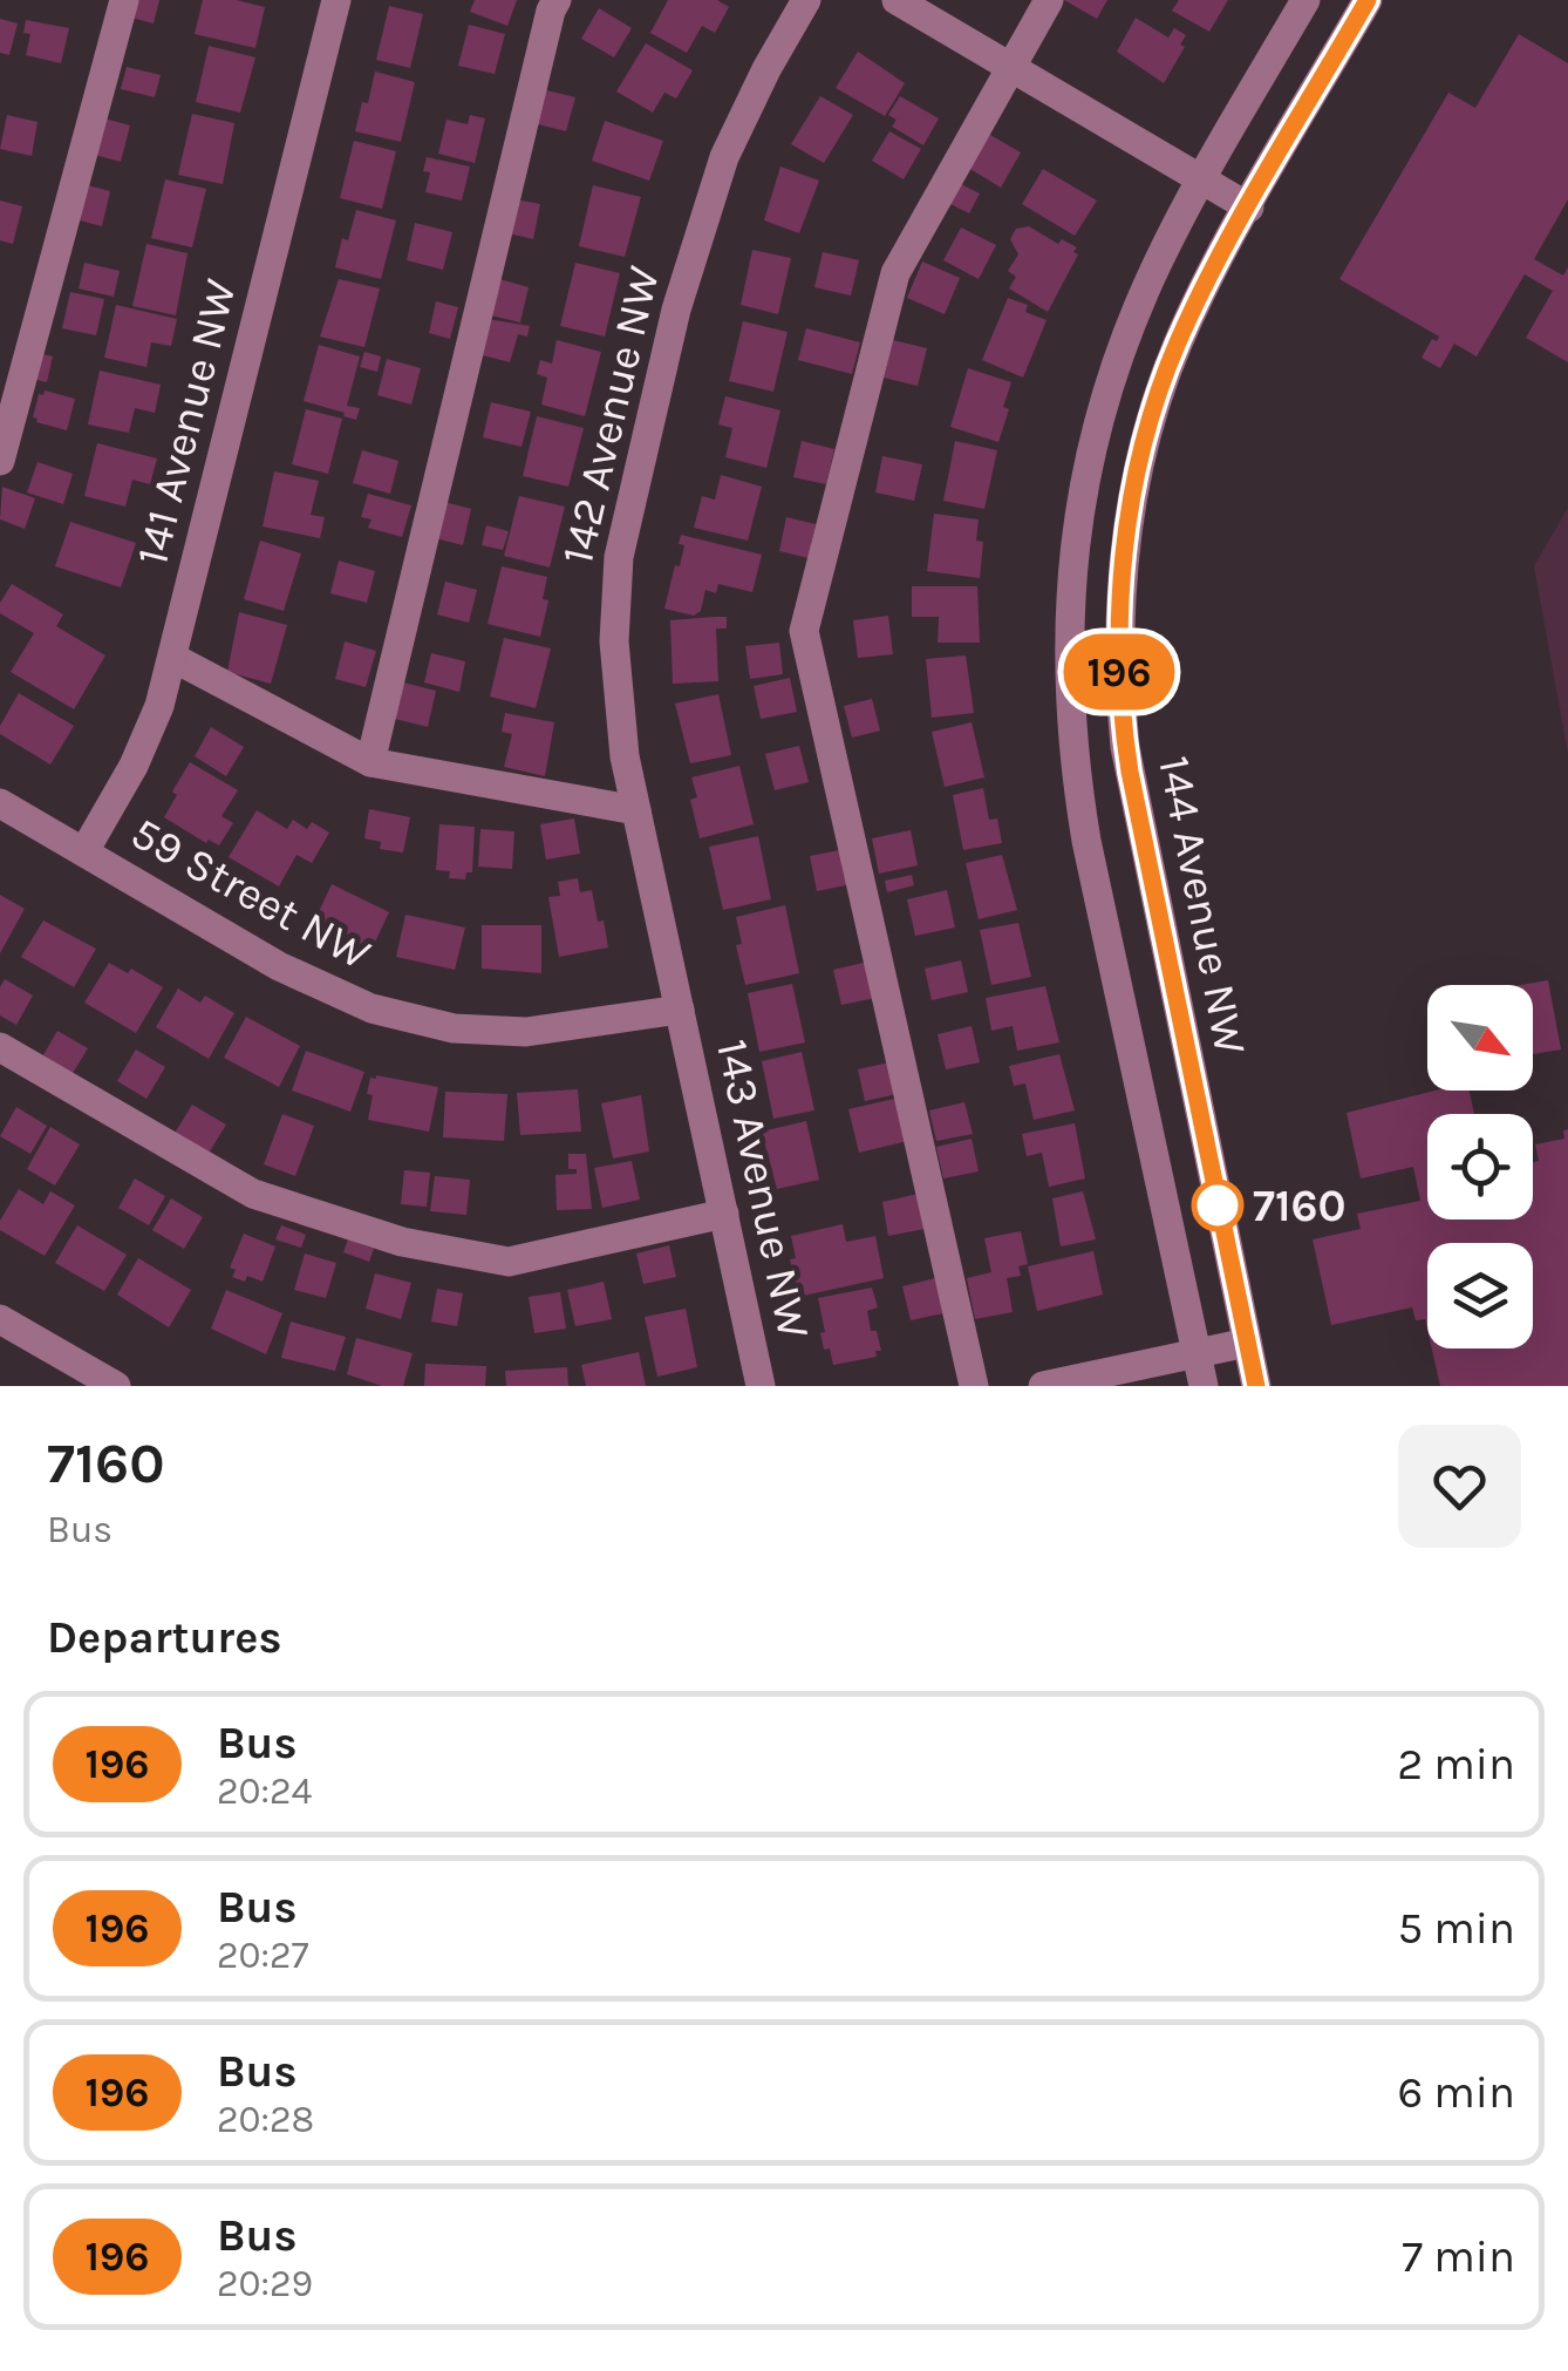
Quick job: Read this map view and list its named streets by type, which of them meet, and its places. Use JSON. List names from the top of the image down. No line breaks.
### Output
{"streets":{"street":["142 Avenue NW","141 Avenue NW","59 Street NW","144 Avenue NW","143 Avenue NW"]},"crossings":[["142 Avenue NW","59 Street NW"],["142 Avenue NW","143 Avenue NW"],["141 Avenue NW","59 Street NW"],["59 Street NW","143 Avenue NW"]],"places":["7160"],"lines":["bus line 196"],"north":"bottom right","page":{"on_map":"196","heading":[["7160","Bus"],"Departures"],"list":[{"mark":"196","name":"Bus","note":"20:24","value":"2 min"},{"mark":"196","name":"Bus","note":"20:27","value":"5 min"},{"mark":"196","name":"Bus","note":"20:28","value":"6 min"},{"mark":"196","name":"Bus","note":"20:29","value":"7 min"}]}}
